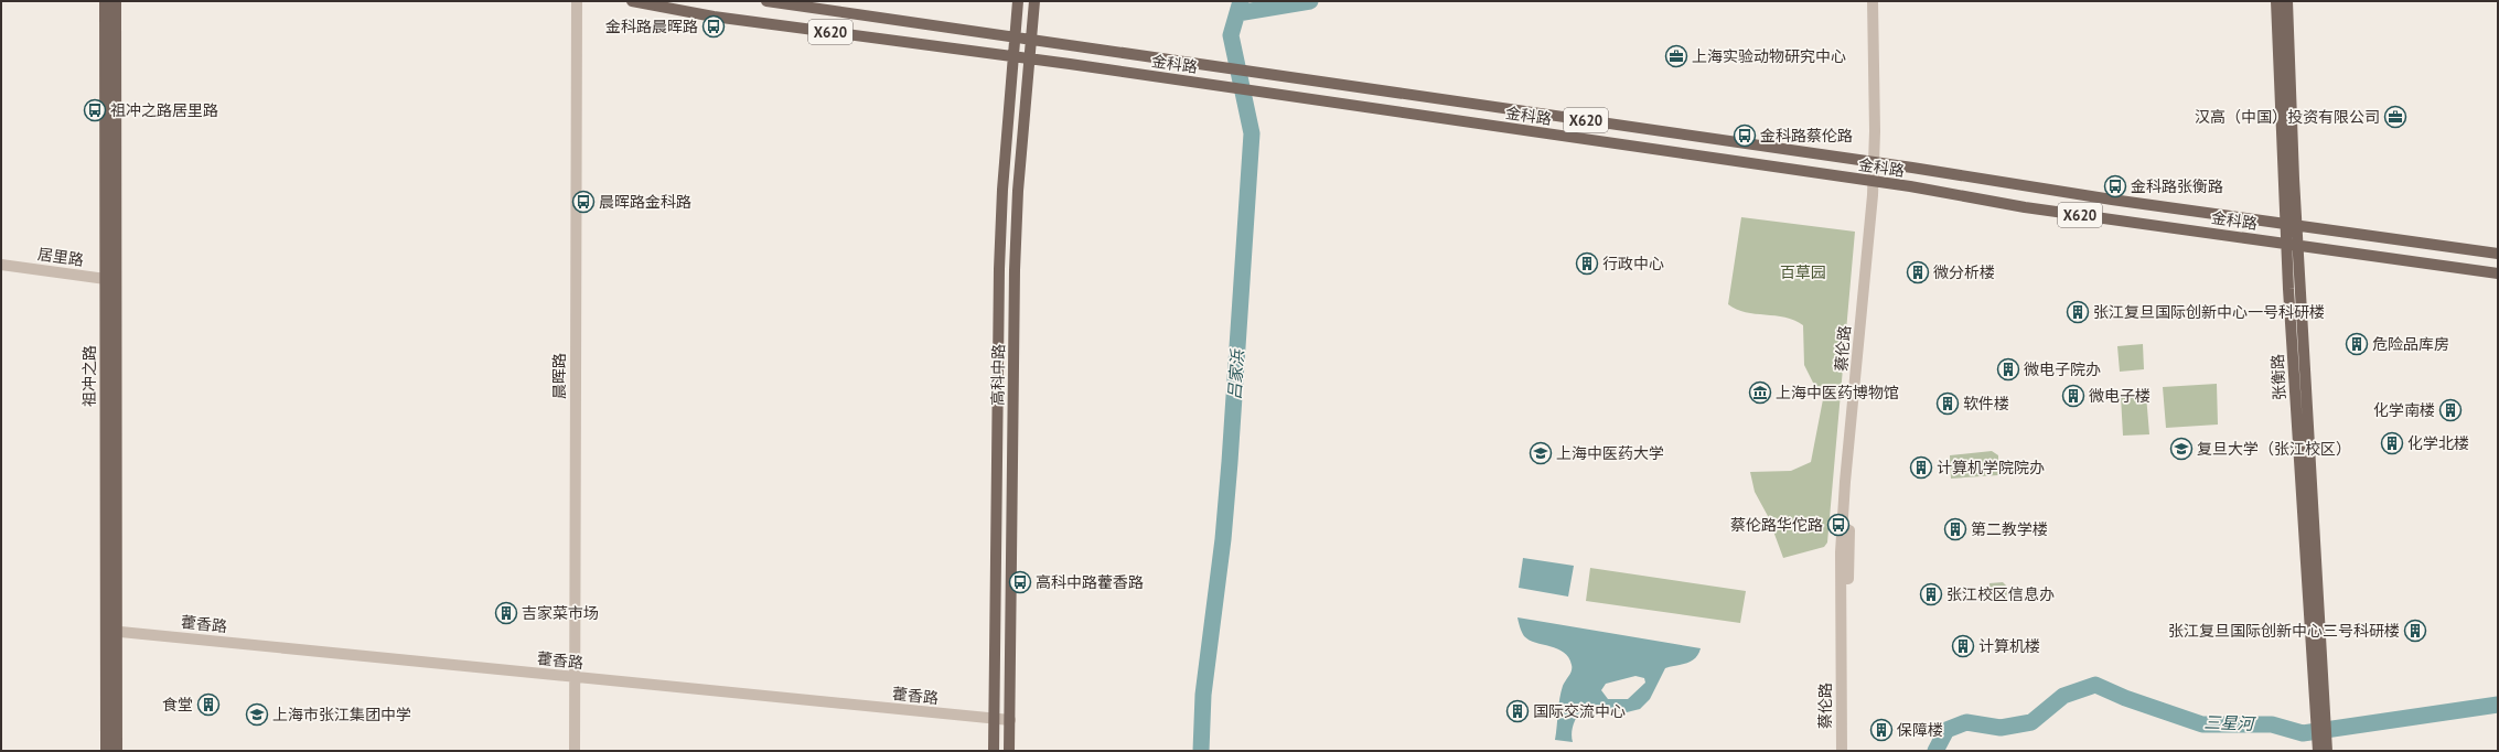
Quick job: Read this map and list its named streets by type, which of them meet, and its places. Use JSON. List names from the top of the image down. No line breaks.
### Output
{"streets":{"main road":["X620","金科路","高科中路","祖冲之路","张衡路"],"street":["居里路","蔡伦路","晨晖路","藿香路"]},"crossings":[["金科路","蔡伦路"],["金科路","高科中路"],["金科路","张衡路"],["居里路","祖冲之路"],["高科中路","藿香路"],["祖冲之路","藿香路"],["晨晖路","藿香路"]],"water":["吕家浜","三星河"],"parks":["百草园"],"places":{"bus stop":["金科路晨晖路","祖冲之路居里路","金科路蔡伦路","金科路张衡路","晨晖路金科路","蔡伦路华佗路","高科中路藿香路"],"office":["上海实验动物研究中心","汉高（中国）投资有限公司"],"building":["行政中心","微分析楼","张江复旦国际创新中心一号科研楼","危险品库房","微电子院办","微电子楼","软件楼","化学南楼","化学北楼","计算机学院院办","第二教学楼","张江校区信息办","吉家菜市场","张江复旦国际创新中心三号科研楼","计算机楼","食堂","国际交流中心","保障楼"],"museum":["上海中医药博物馆"],"school or university":["复旦大学（张江校区）","上海中医药大学","上海市张江集团中学"]}}
